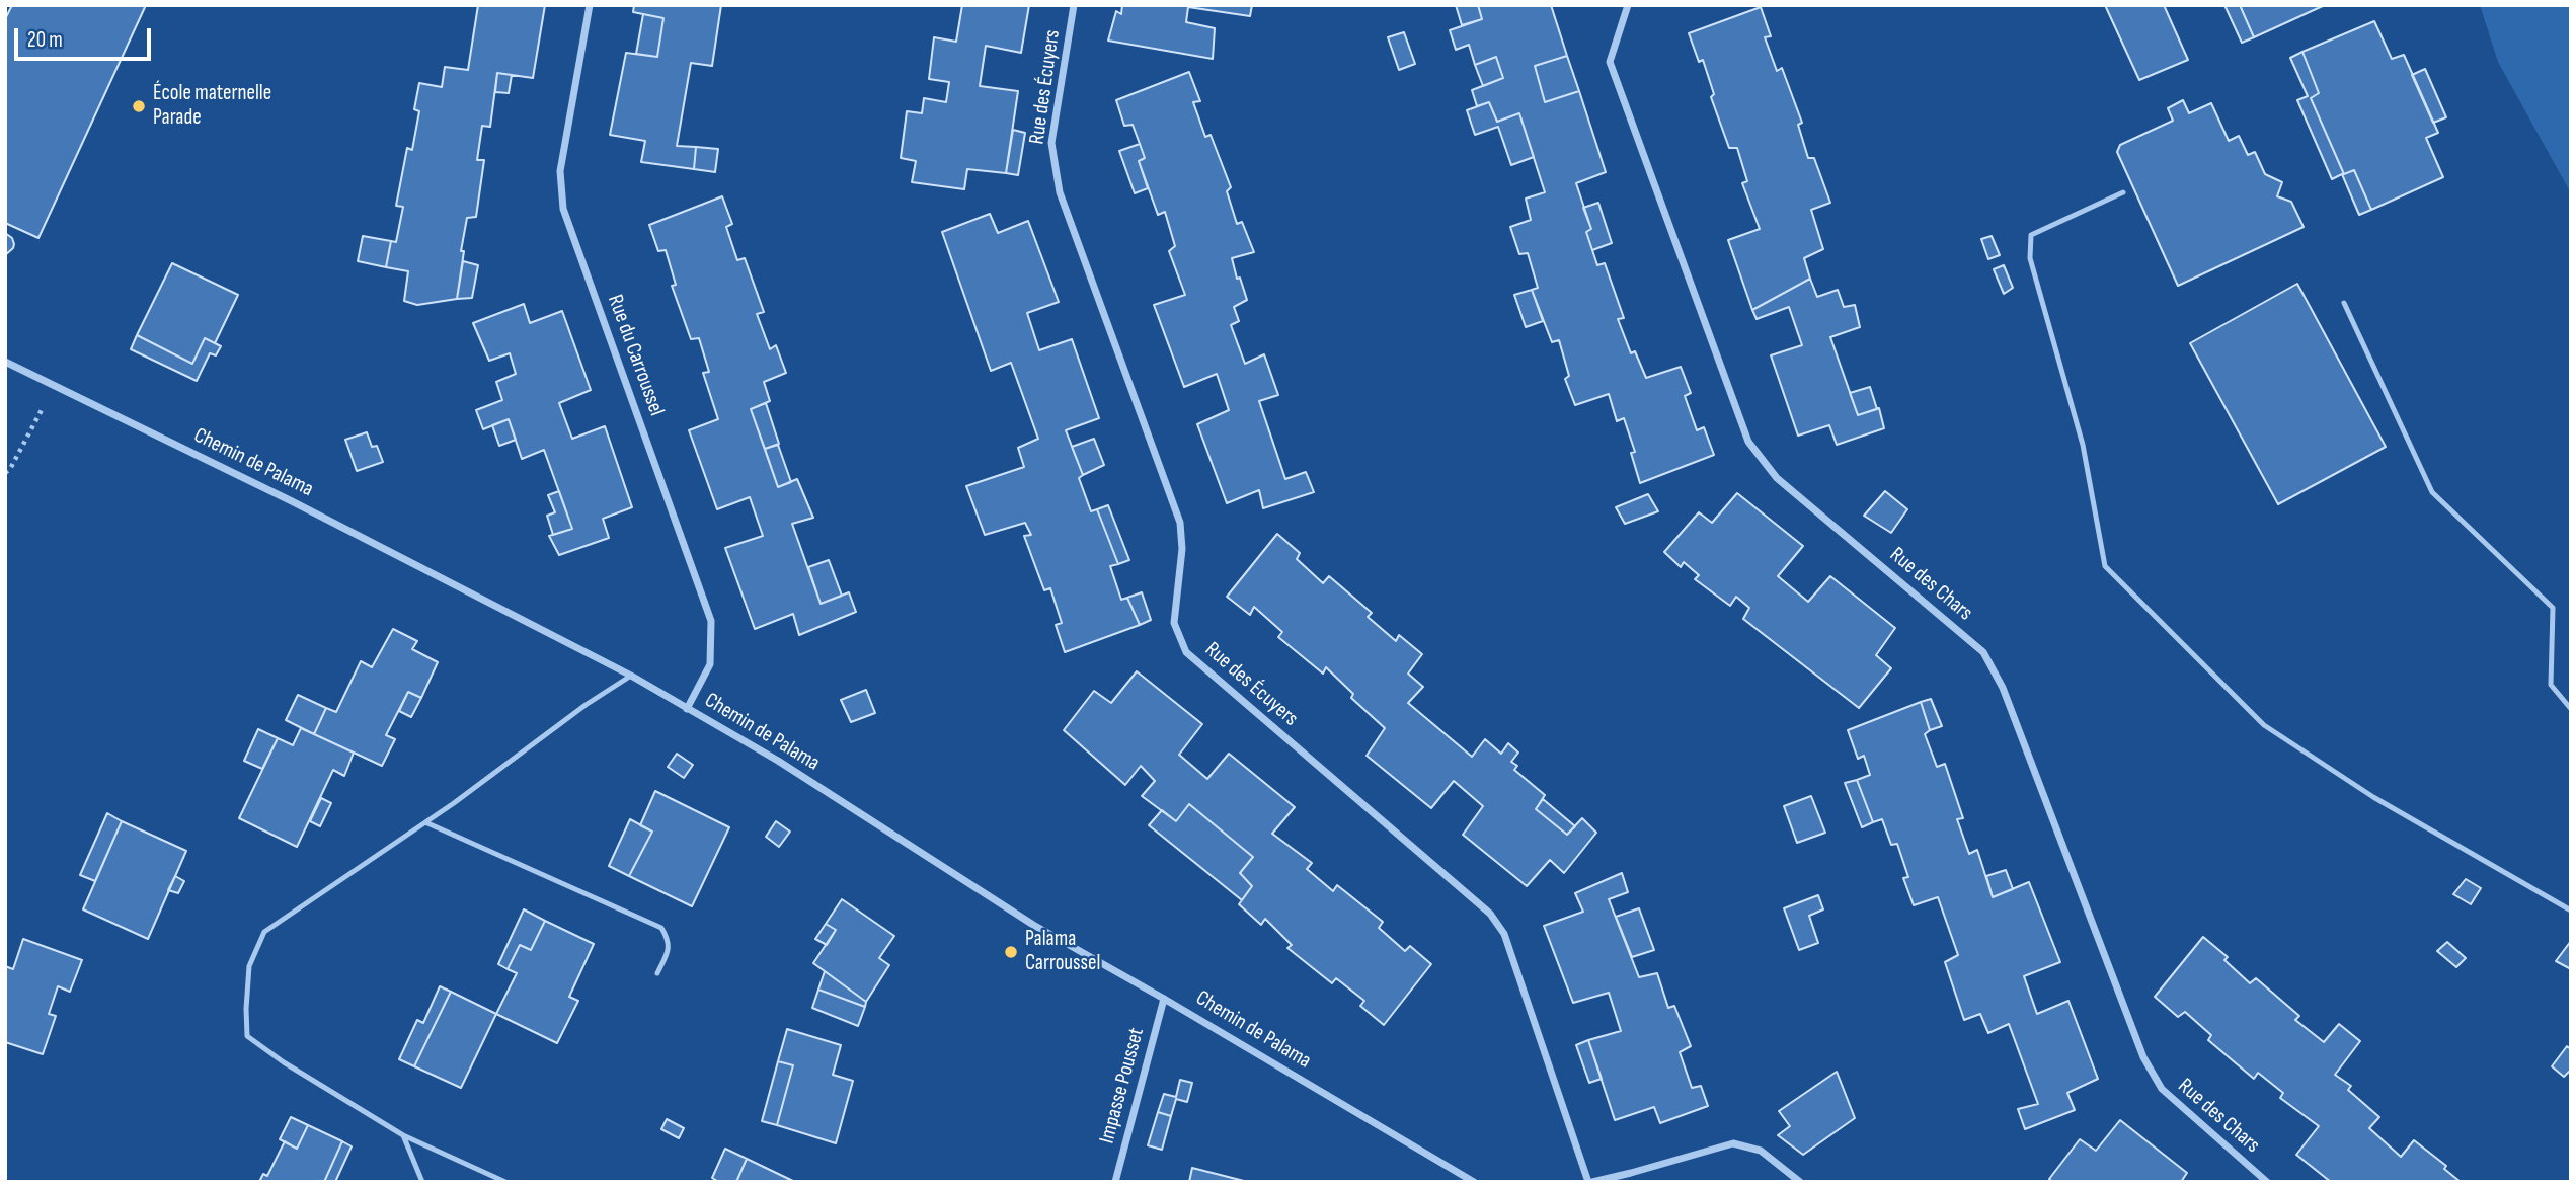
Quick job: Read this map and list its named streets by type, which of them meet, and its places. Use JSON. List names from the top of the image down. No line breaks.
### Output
{"streets":{"street":["Rue des Écuyers","Rue du Carroussel","Chemin de Palama","Rue des Chars","Impasse Pousset"]},"crossings":[["Rue du Carroussel","Chemin de Palama"],["Chemin de Palama","Impasse Pousset"]],"places":["École maternelle Parade","Palama Carroussel"],"scale_bar":"20 m"}
